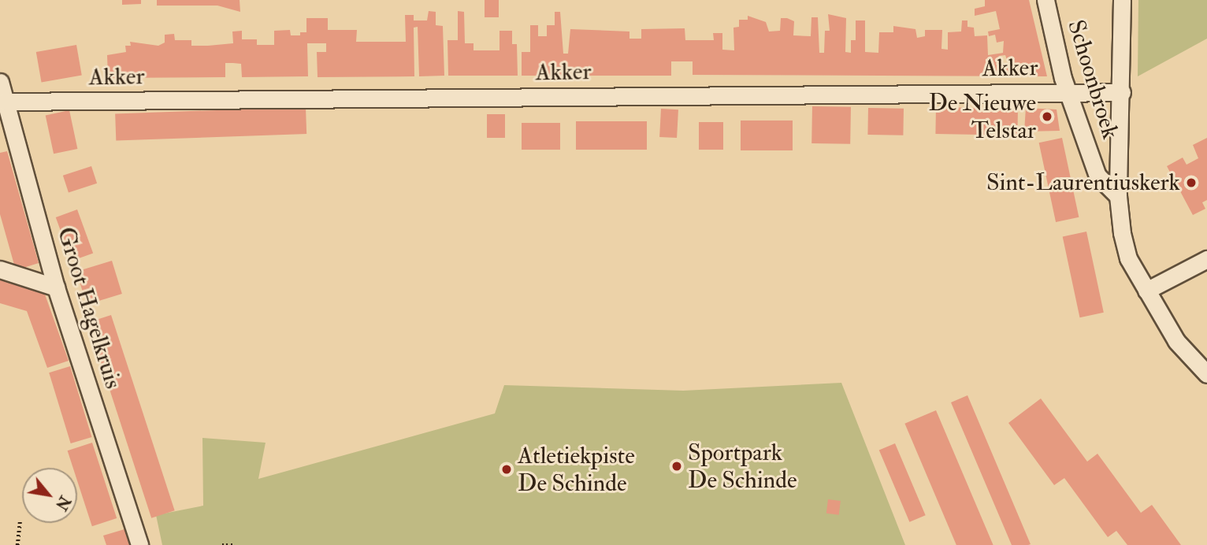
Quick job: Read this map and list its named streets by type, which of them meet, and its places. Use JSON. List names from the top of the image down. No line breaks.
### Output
{"streets":{"street":["Akker","Schoonbroek","Groot Hagelkruis"]},"crossings":[["Akker","Schoonbroek"],["Akker","Groot Hagelkruis"]],"places":["De Nieuwe Telstar","Sint-Laurentiuskerk","Sportpark De Schinde","Atletiekpiste De Schinde"],"north":"bottom right"}
